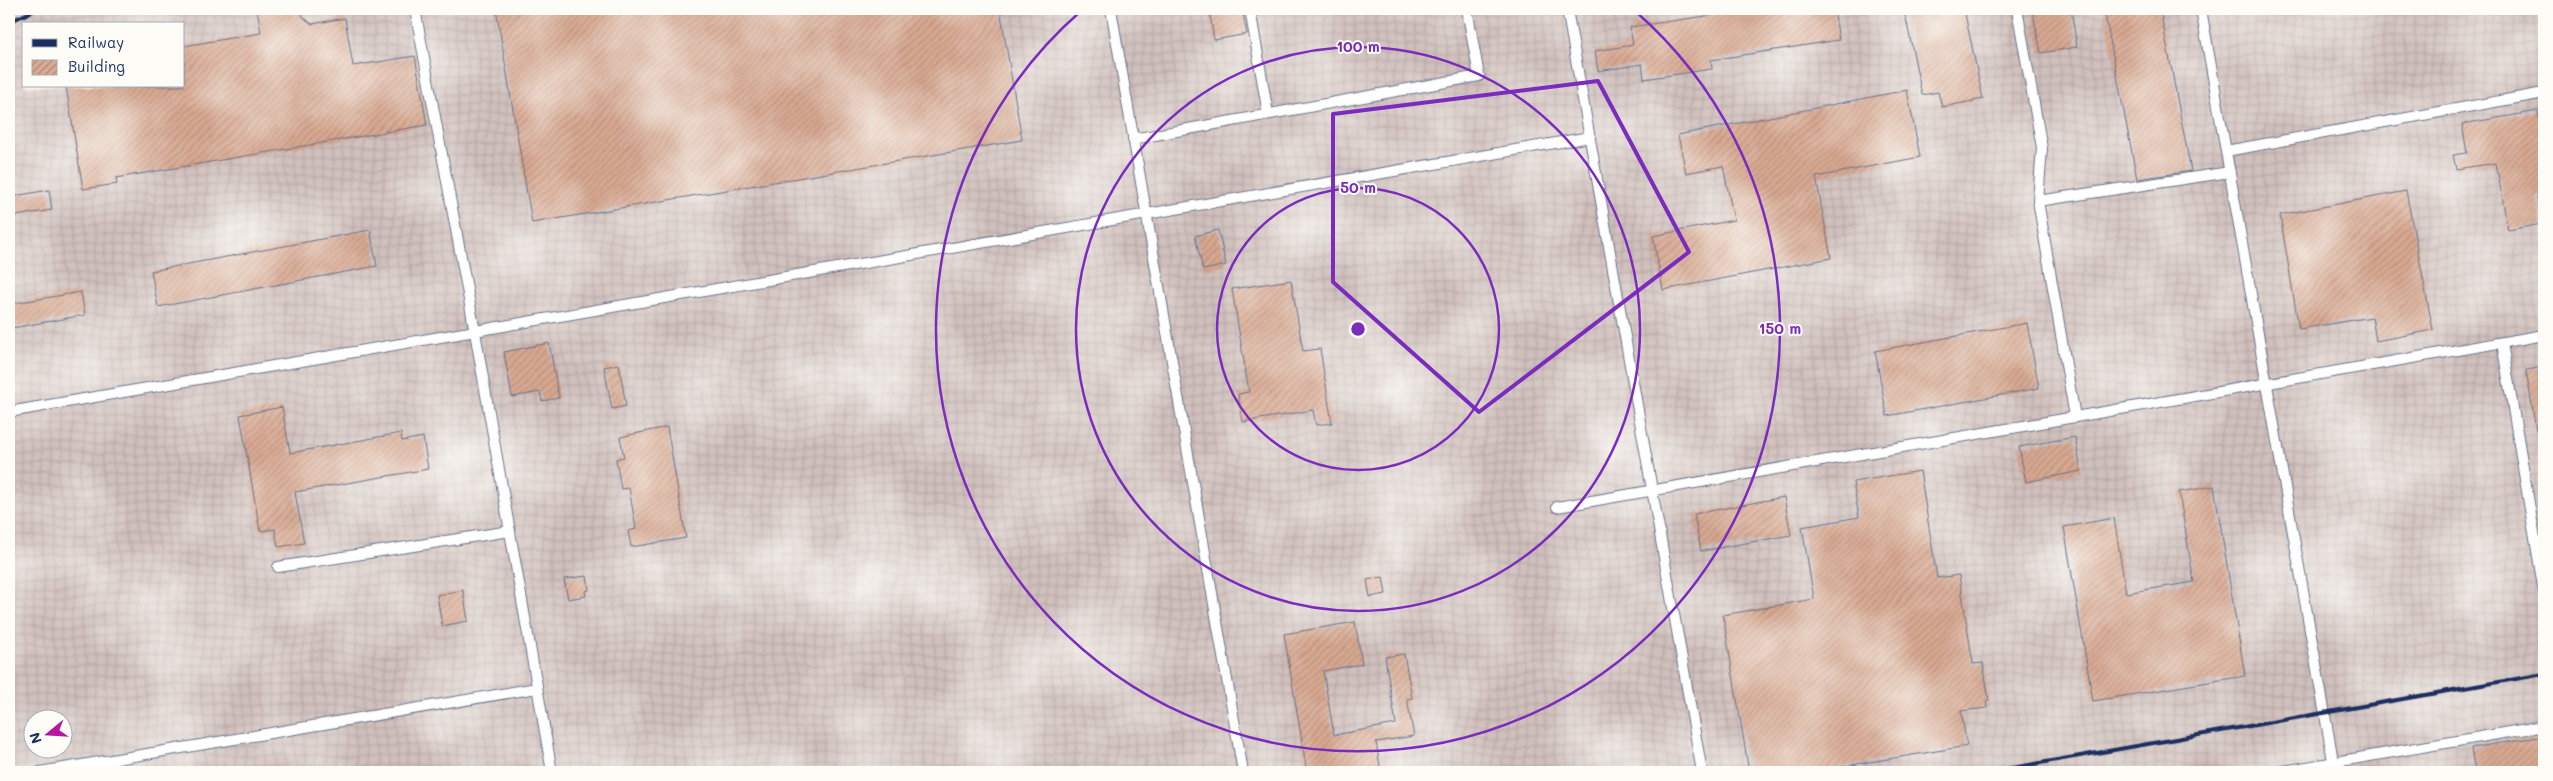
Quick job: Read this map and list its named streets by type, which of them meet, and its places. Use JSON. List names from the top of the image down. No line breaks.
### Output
{"legend":["Railway","Building"],"north":"left","rings":["100 m","50 m","150 m"]}
